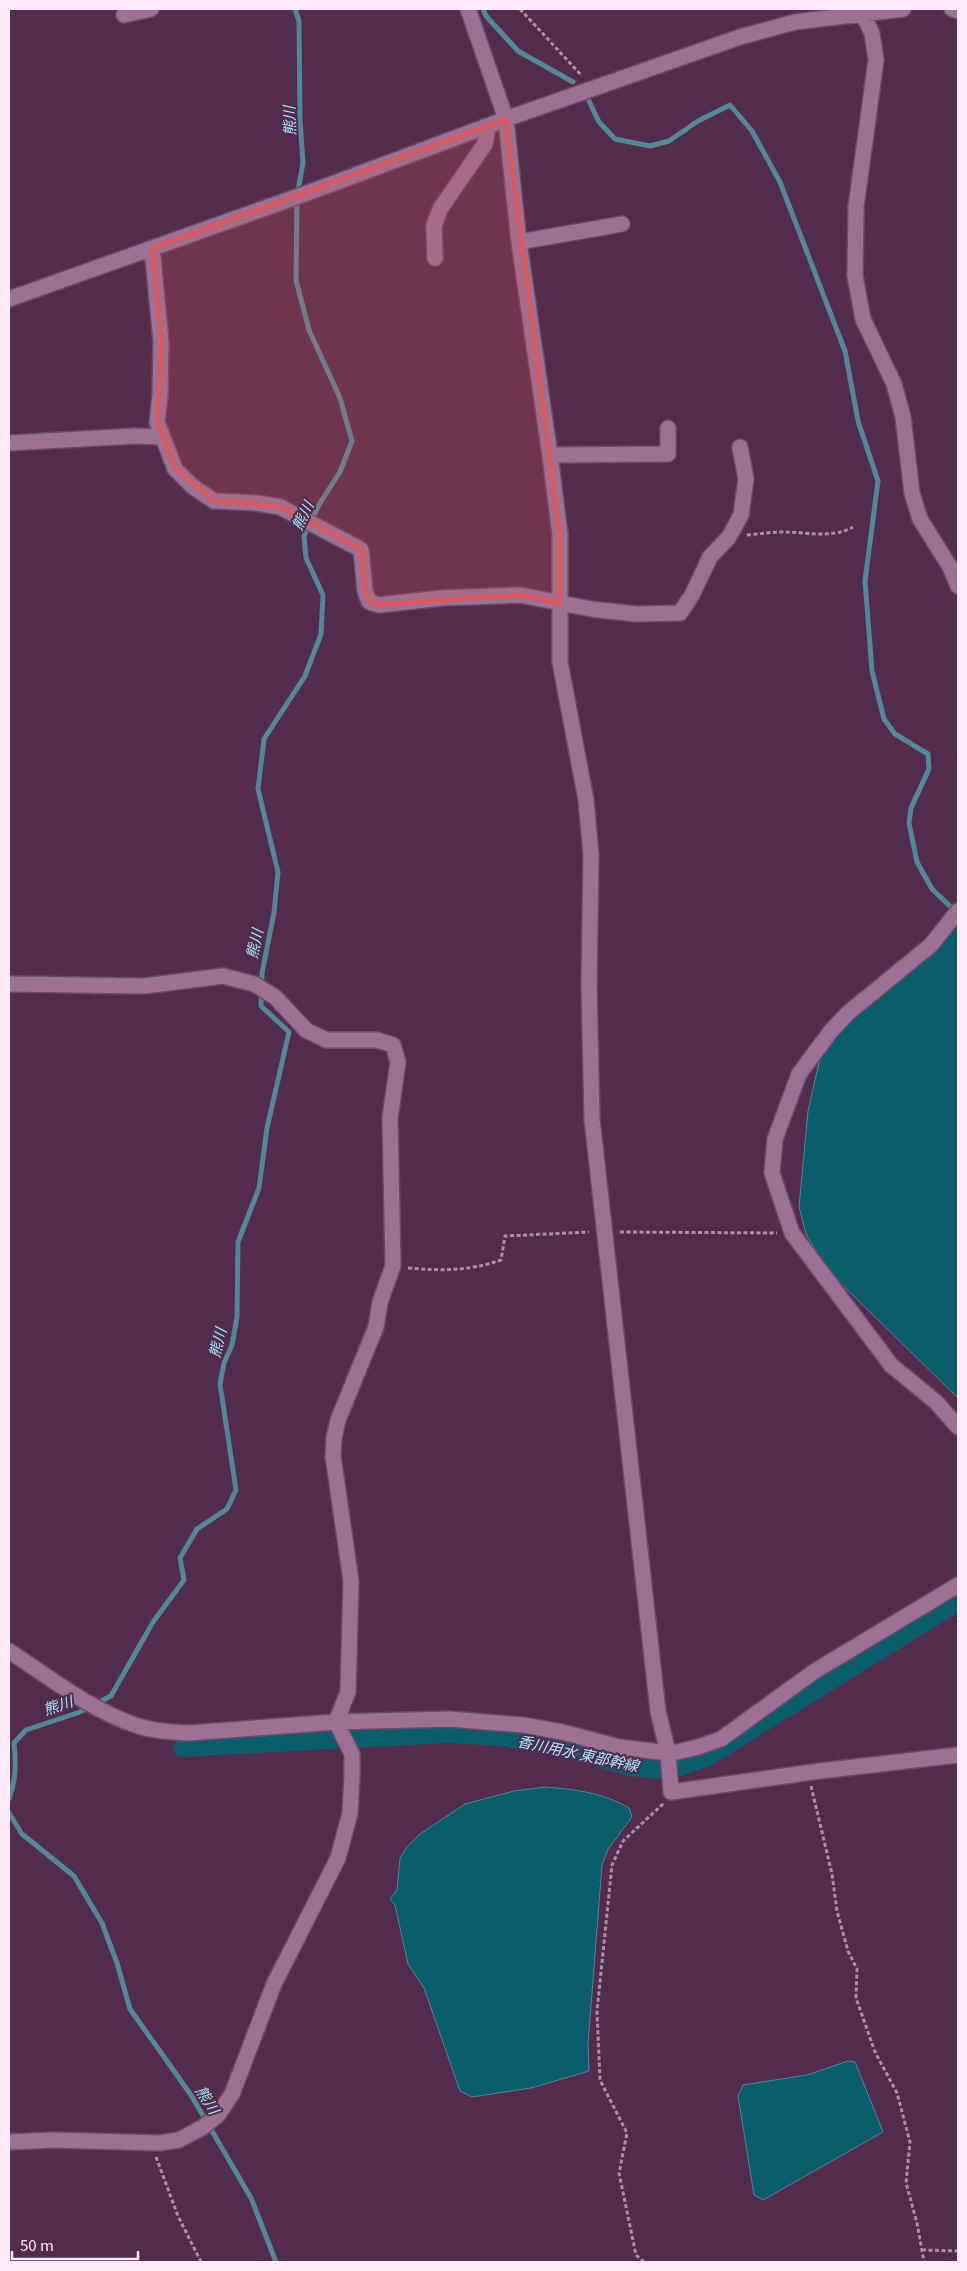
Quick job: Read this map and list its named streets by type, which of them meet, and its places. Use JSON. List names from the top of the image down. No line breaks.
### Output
{"water":["熊川","香川用水 東部幹線"],"scale_bar":"50 m"}
